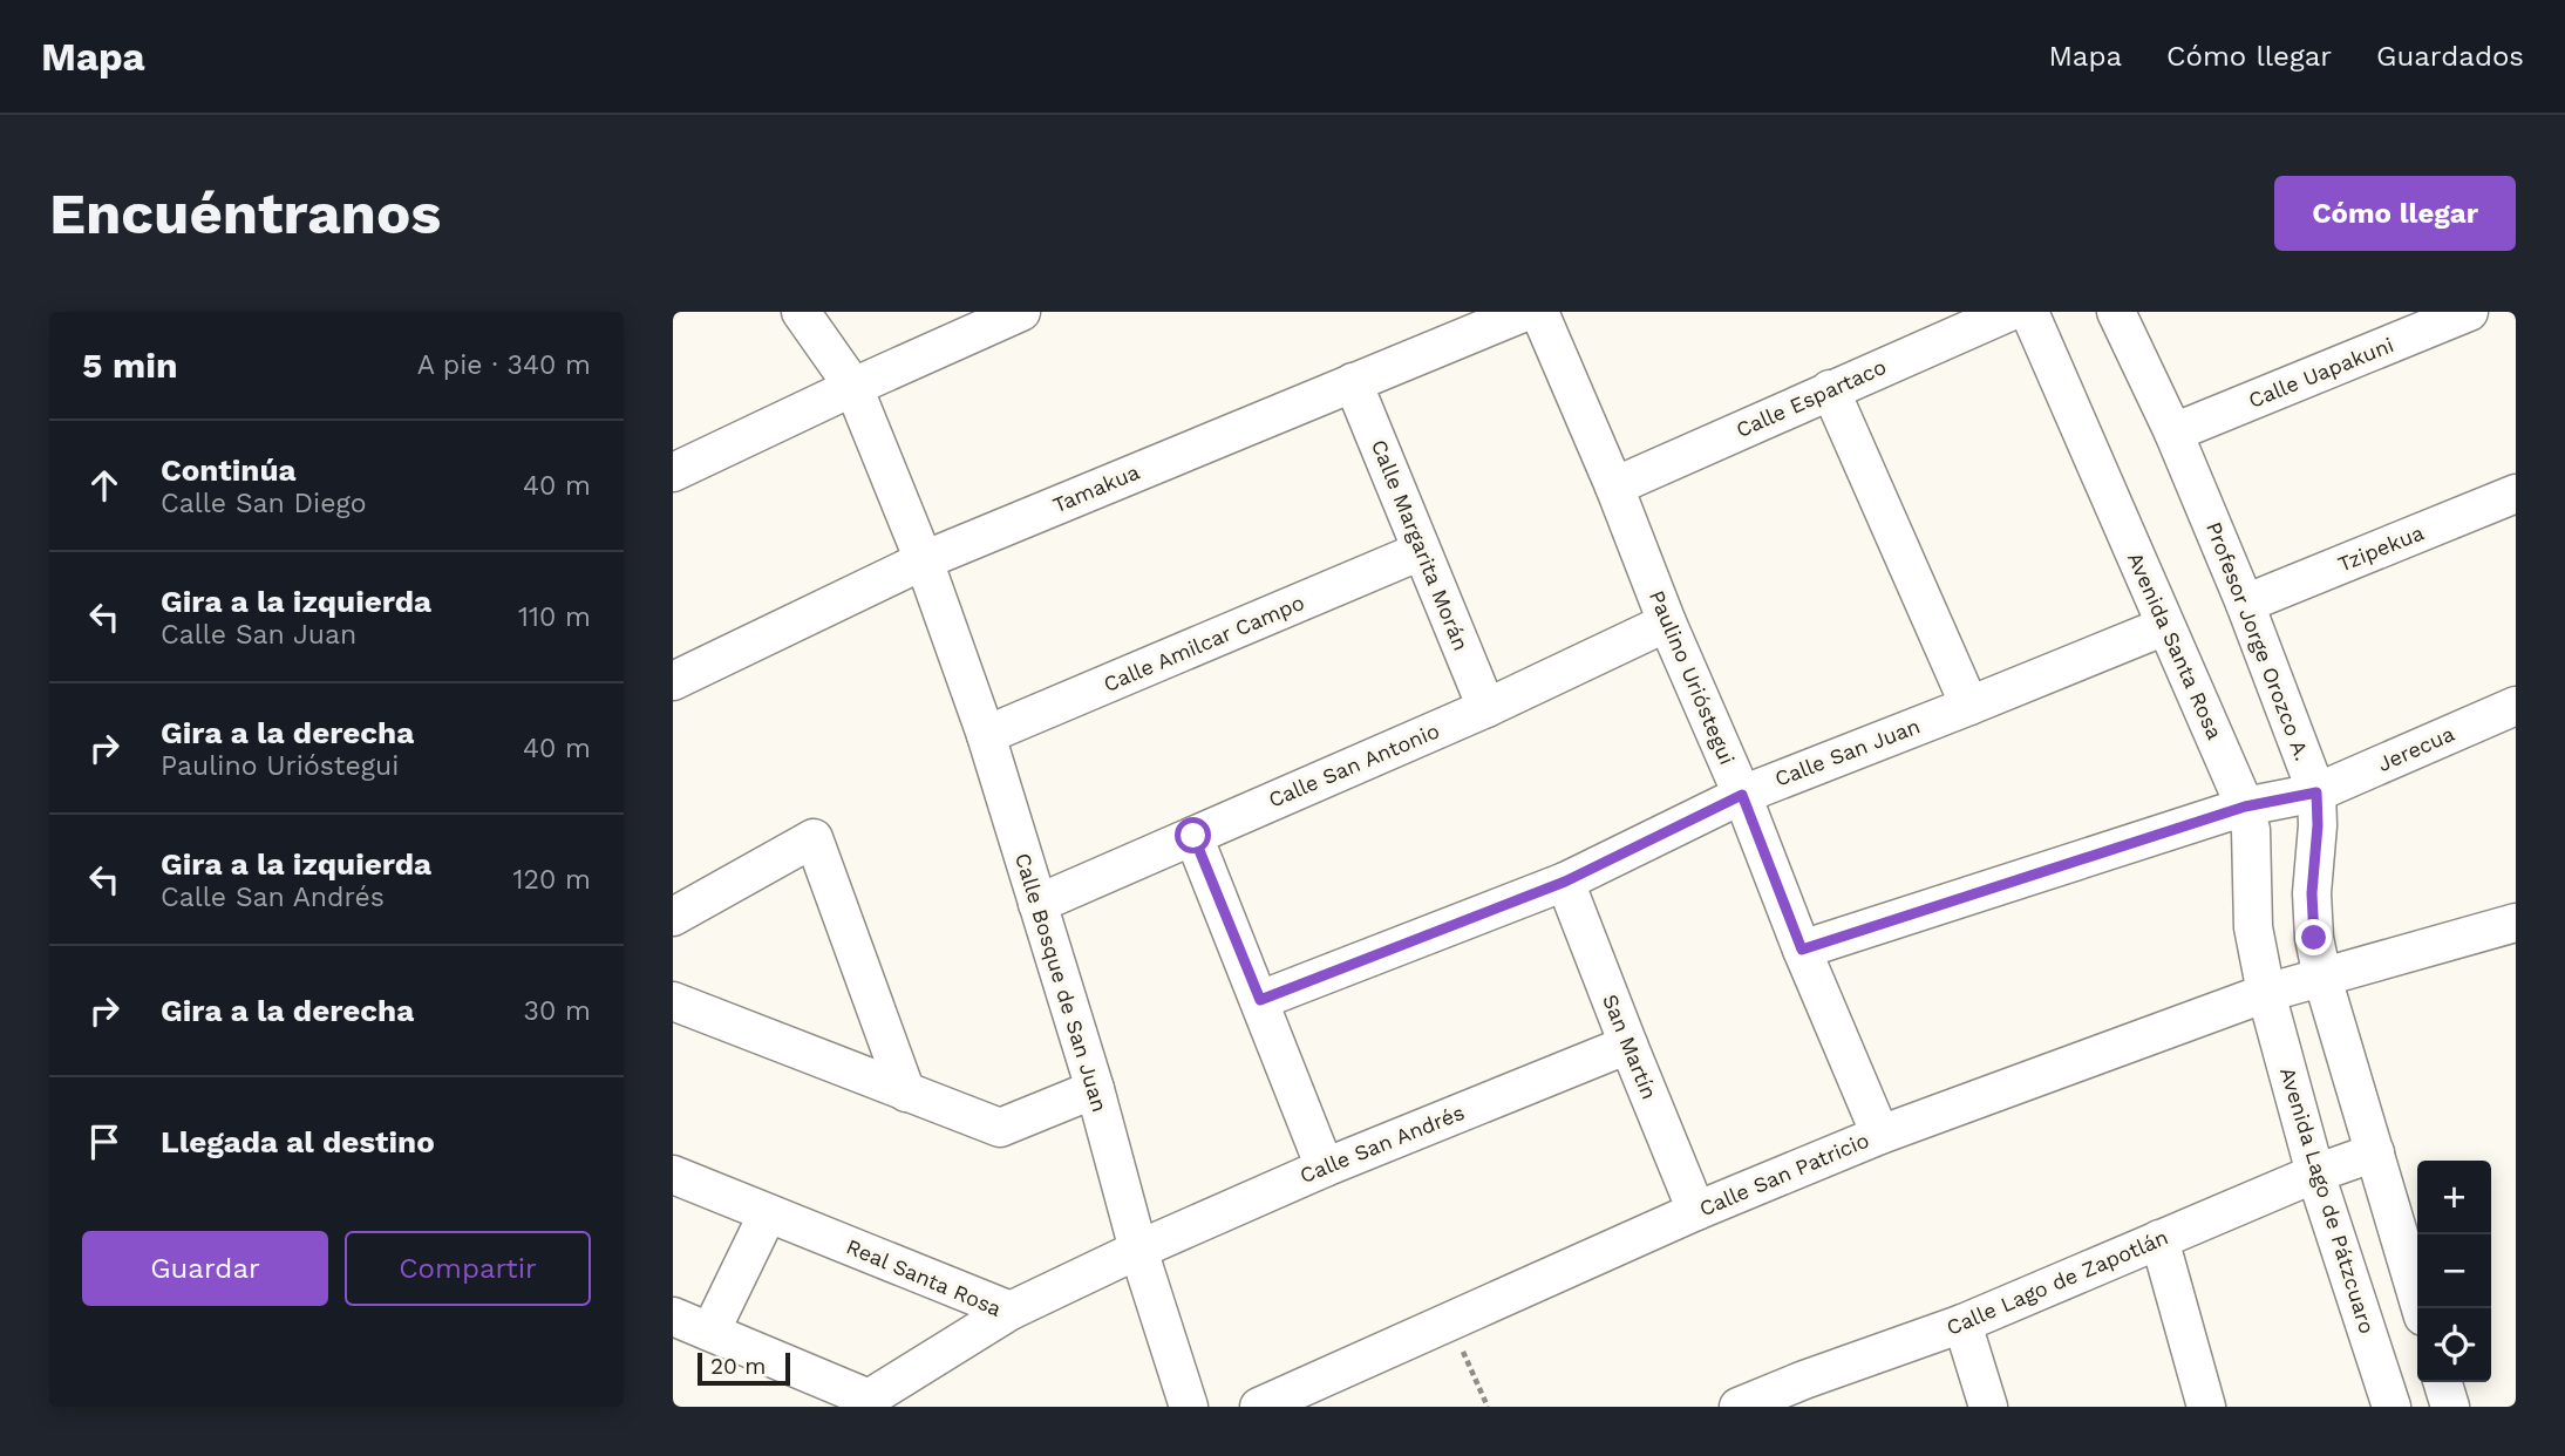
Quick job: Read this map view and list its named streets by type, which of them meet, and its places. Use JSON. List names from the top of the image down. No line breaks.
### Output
{"streets":{"street":["Calle Uapakuni","Calle Espartaco","Tamakua","Calle Margarita Morán","Tzipekua","Profesor Jorge Orozco A.","Calle Amilcar Campo","Avenida Santa Rosa","Paulino Urióstegui","Jerecua","Calle San Juan","Calle San Antonio","Calle Bosque de San Juan","San Martín","Calle San Andrés","Calle San Patricio","Avenida Lago de Pátzcuaro","Real Santa Rosa","Calle Lago de Zapotlán"]},"crossings":[["Calle Uapakuni","Profesor Jorge Orozco A."],["Calle Espartaco","Paulino Urióstegui"],["Tamakua","Calle Margarita Morán"],["Tamakua","Calle Bosque de San Juan"],["Calle Margarita Morán","Calle Amilcar Campo"],["Calle Margarita Morán","Calle San Antonio"],["Tzipekua","Profesor Jorge Orozco A."],["Profesor Jorge Orozco A.","Jerecua"],["Profesor Jorge Orozco A.","Calle San Patricio"],["Profesor Jorge Orozco A.","Calle Lago de Zapotlán"],["Calle Amilcar Campo","Calle Bosque de San Juan"],["Avenida Santa Rosa","Calle San Juan"],["Avenida Santa Rosa","Calle San Patricio"],["Avenida Santa Rosa","Avenida Lago de Pátzcuaro"],["Paulino Urióstegui","Calle San Juan"],["Paulino Urióstegui","Calle San Antonio"],["Paulino Urióstegui","Calle San Patricio"],["Calle San Juan","San Martín"],["Calle San Antonio","Calle Bosque de San Juan"],["Calle Bosque de San Juan","Calle San Andrés"],["San Martín","Calle San Andrés"],["San Martín","Calle San Patricio"],["Calle San Andrés","Real Santa Rosa"],["Calle San Patricio","Avenida Lago de Pátzcuaro"],["Avenida Lago de Pátzcuaro","Calle Lago de Zapotlán"]],"scale_bar":"20 m","page":{"header":"Mapa","nav":["Mapa","Cómo llegar","Guardados"],"buttons":["Cómo llegar",["Guardar","Compartir"]],"title":"Encuéntranos","heading":["5 min","A pie · 340 m"],"list":[["Continúa","Calle San Diego","40 m"],["Gira a la izquierda","Calle San Juan","110 m"],["Gira a la derecha","Paulino Urióstegui","40 m"],["Gira a la izquierda","Calle San Andrés","120 m"],["Gira a la derecha","30 m"],"Llegada al destino"],"map_buttons":["+","−"],"scale":"20 m"}}
